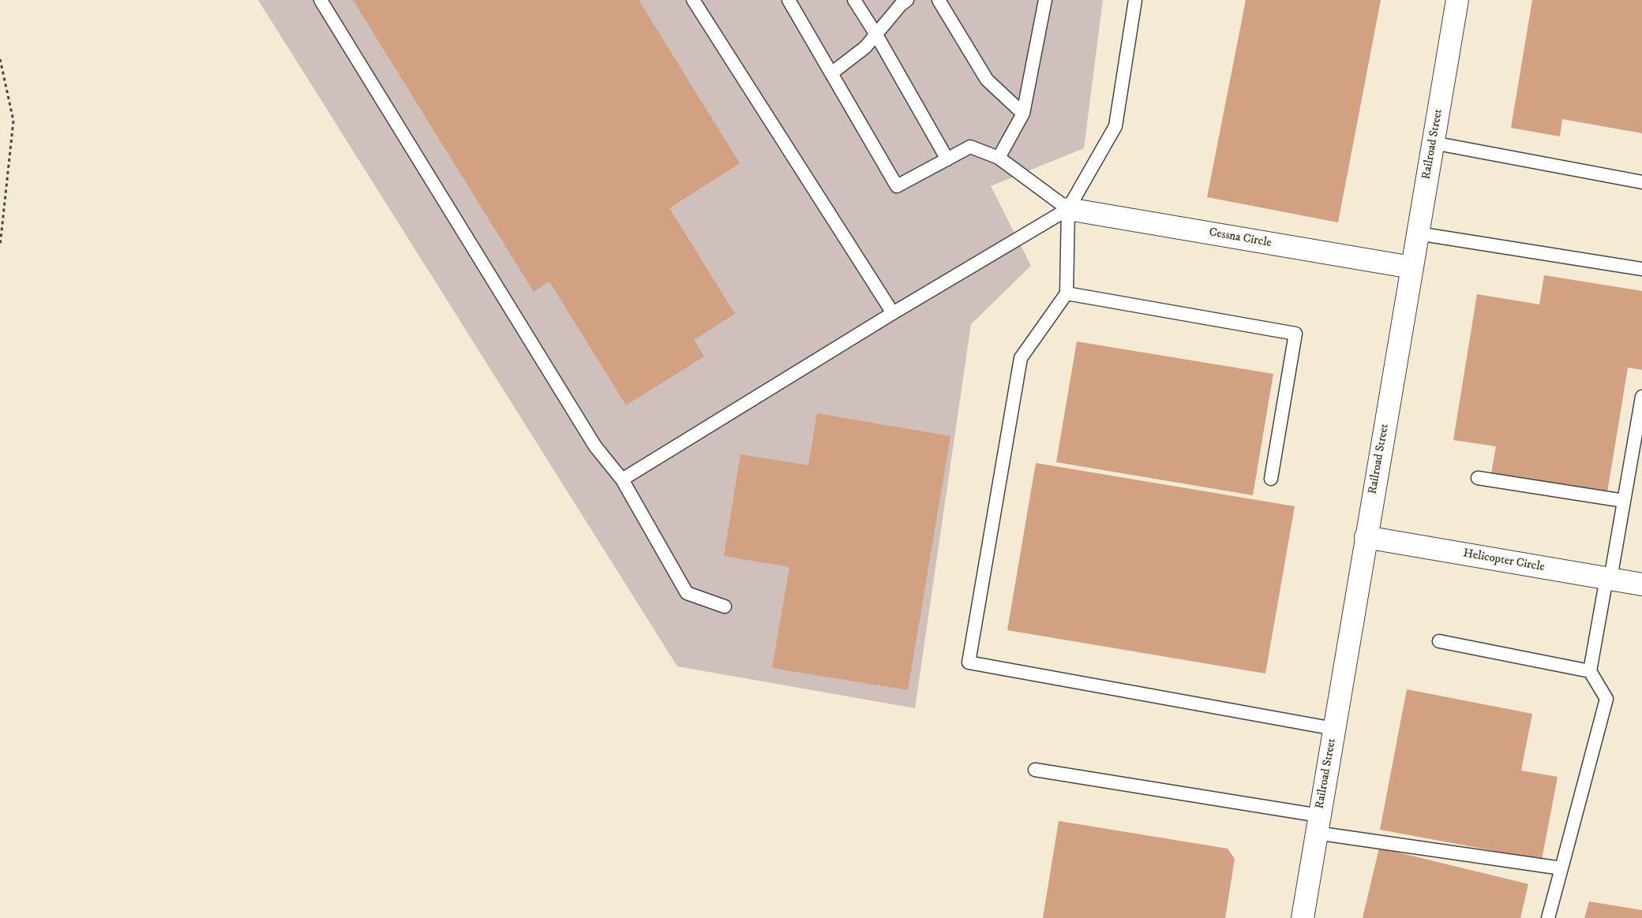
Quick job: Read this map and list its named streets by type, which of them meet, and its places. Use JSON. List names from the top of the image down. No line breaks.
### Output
{"streets":{"main road":["Railroad Street","Cessna Circle","Helicopter Circle"]},"crossings":[["Railroad Street","Cessna Circle"],["Railroad Street","Helicopter Circle"]]}
